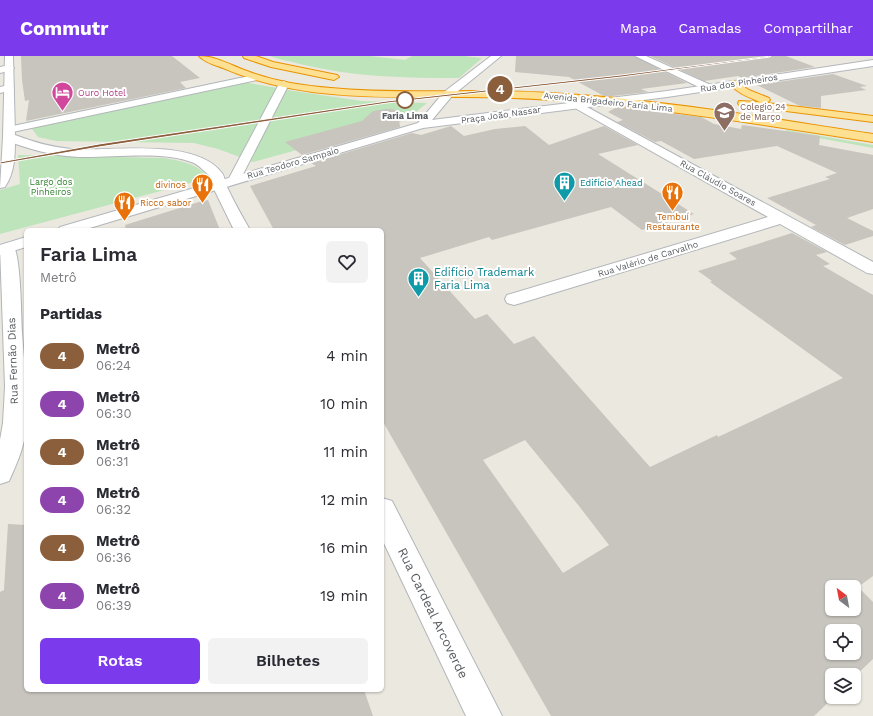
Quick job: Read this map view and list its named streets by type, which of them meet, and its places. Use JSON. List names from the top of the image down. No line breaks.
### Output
{"streets":{"highway":["Avenida Brigadeiro Faria Lima"],"street":["Rua dos Pinheiros","Praça João Nassar","Rua Teodoro Sampaio","Rua Cláudio Soares","Rua Valério de Carvalho","Rua Fernão Dias","Rua Cardeal Arcoverde"]},"crossings":[["Rua dos Pinheiros","Avenida Brigadeiro Faria Lima"],["Rua dos Pinheiros","Praça João Nassar"],["Avenida Brigadeiro Faria Lima","Praça João Nassar"],["Avenida Brigadeiro Faria Lima","Rua Cláudio Soares"],["Praça João Nassar","Rua Teodoro Sampaio"],["Praça João Nassar","Rua Cláudio Soares"],["Rua Cláudio Soares","Rua Valério de Carvalho"]],"parks":["Largo dos Pinheiros"],"places":{"other":["Faria Lima"],"hotel":["Ouro Hotel"],"school or university":["Colegio 24 de Março"],"building":["Edifício Ahead","Edifício Trademark Faria Lima"],"restaurant":["divinos","Tembuí Restaurante","Ricco sabor"]},"lines":["metro line 4"],"north":"top left","page":{"header":"Commutr","nav":["Mapa","Camadas","Compartilhar"],"on_map":"4","heading":[["Faria Lima","Metrô"],"Partidas"],"list":[{"mark":"4","name":"Metrô","note":"06:24","value":"4 min"},{"mark":"4","name":"Metrô","note":"06:30","value":"10 min"},{"mark":"4","name":"Metrô","note":"06:31","value":"11 min"},{"mark":"4","name":"Metrô","note":"06:32","value":"12 min"},{"mark":"4","name":"Metrô","note":"06:36","value":"16 min"},{"mark":"4","name":"Metrô","note":"06:39","value":"19 min"}],"buttons":["Rotas","Bilhetes"]}}
